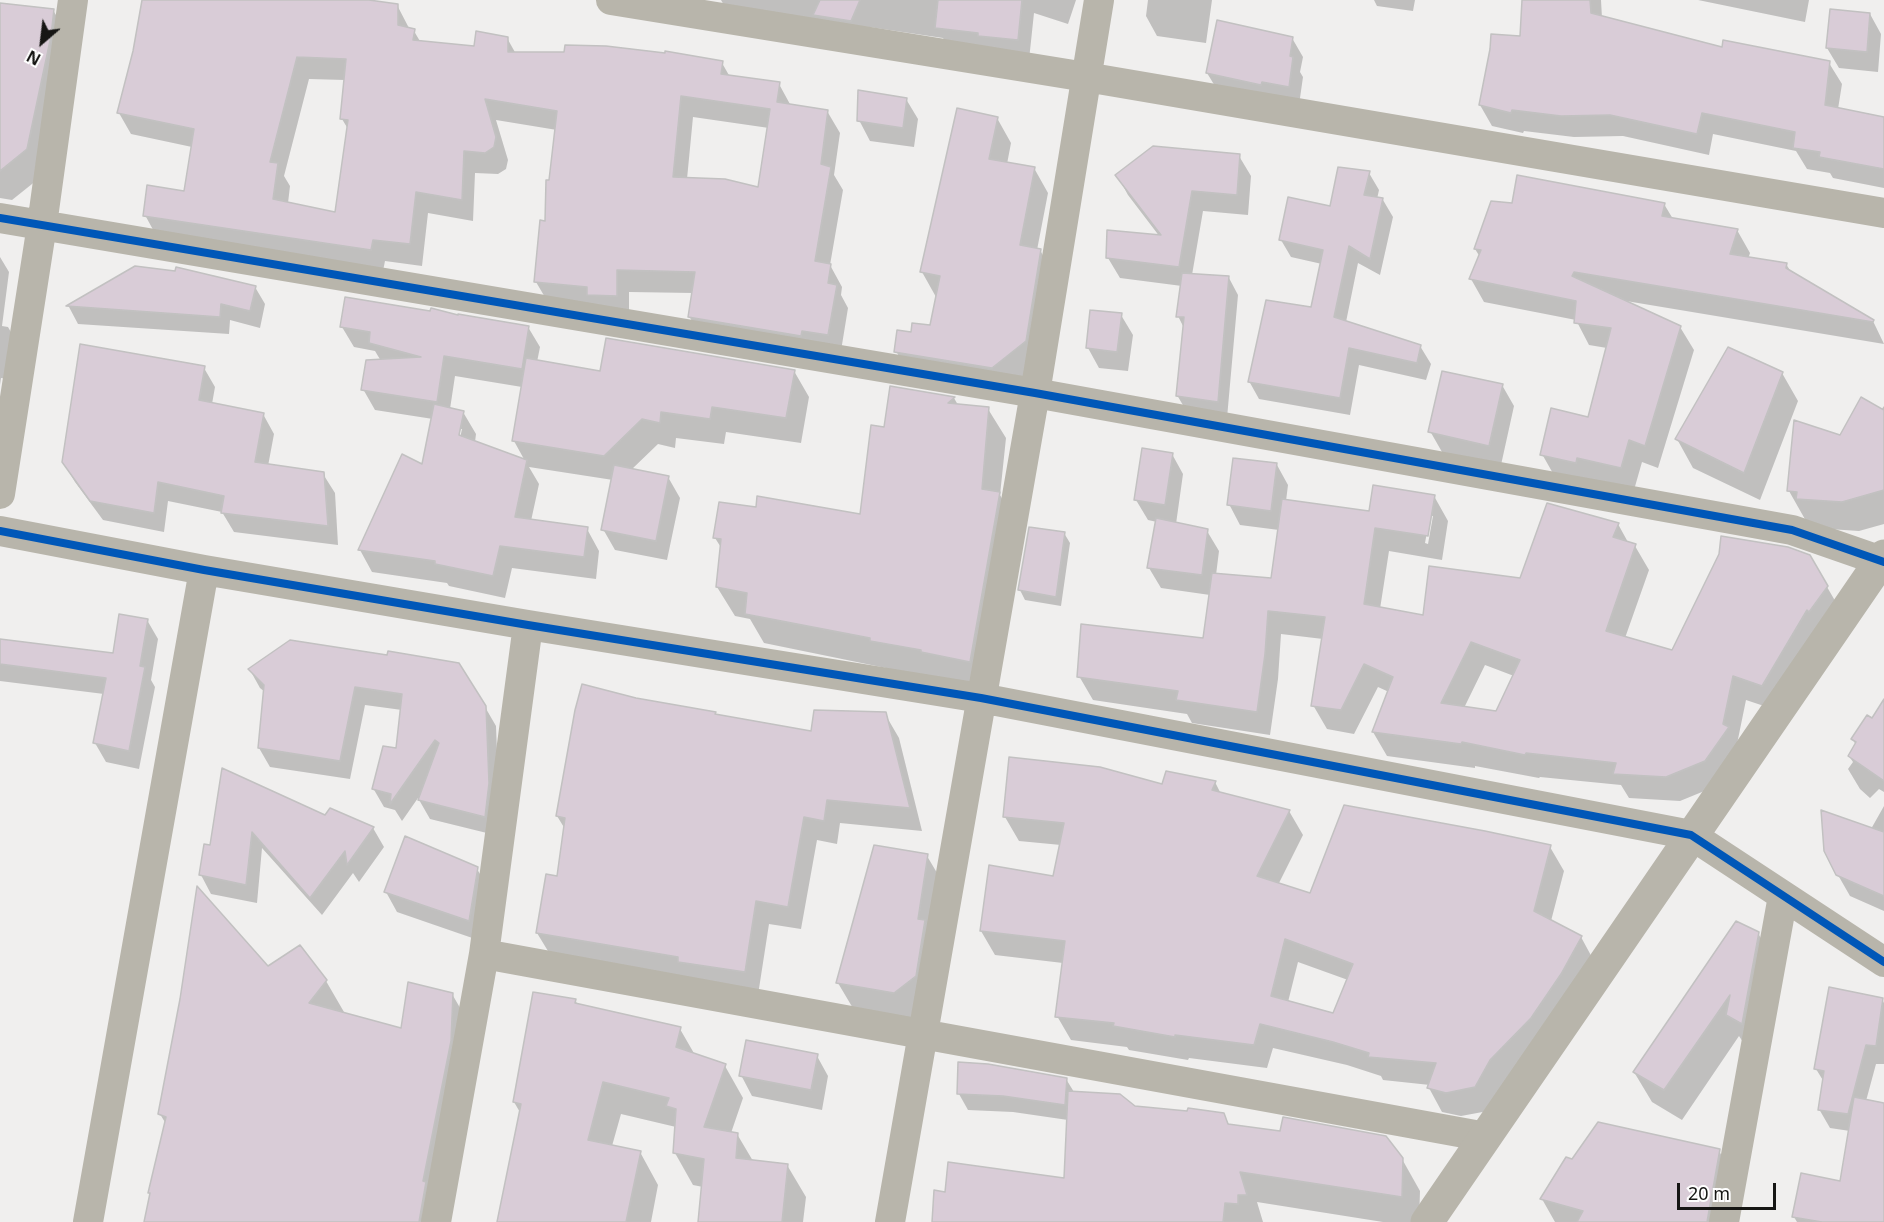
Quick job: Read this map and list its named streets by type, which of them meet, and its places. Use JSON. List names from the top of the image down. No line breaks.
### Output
{"scale_bar":"20 m","north":"bottom left"}
